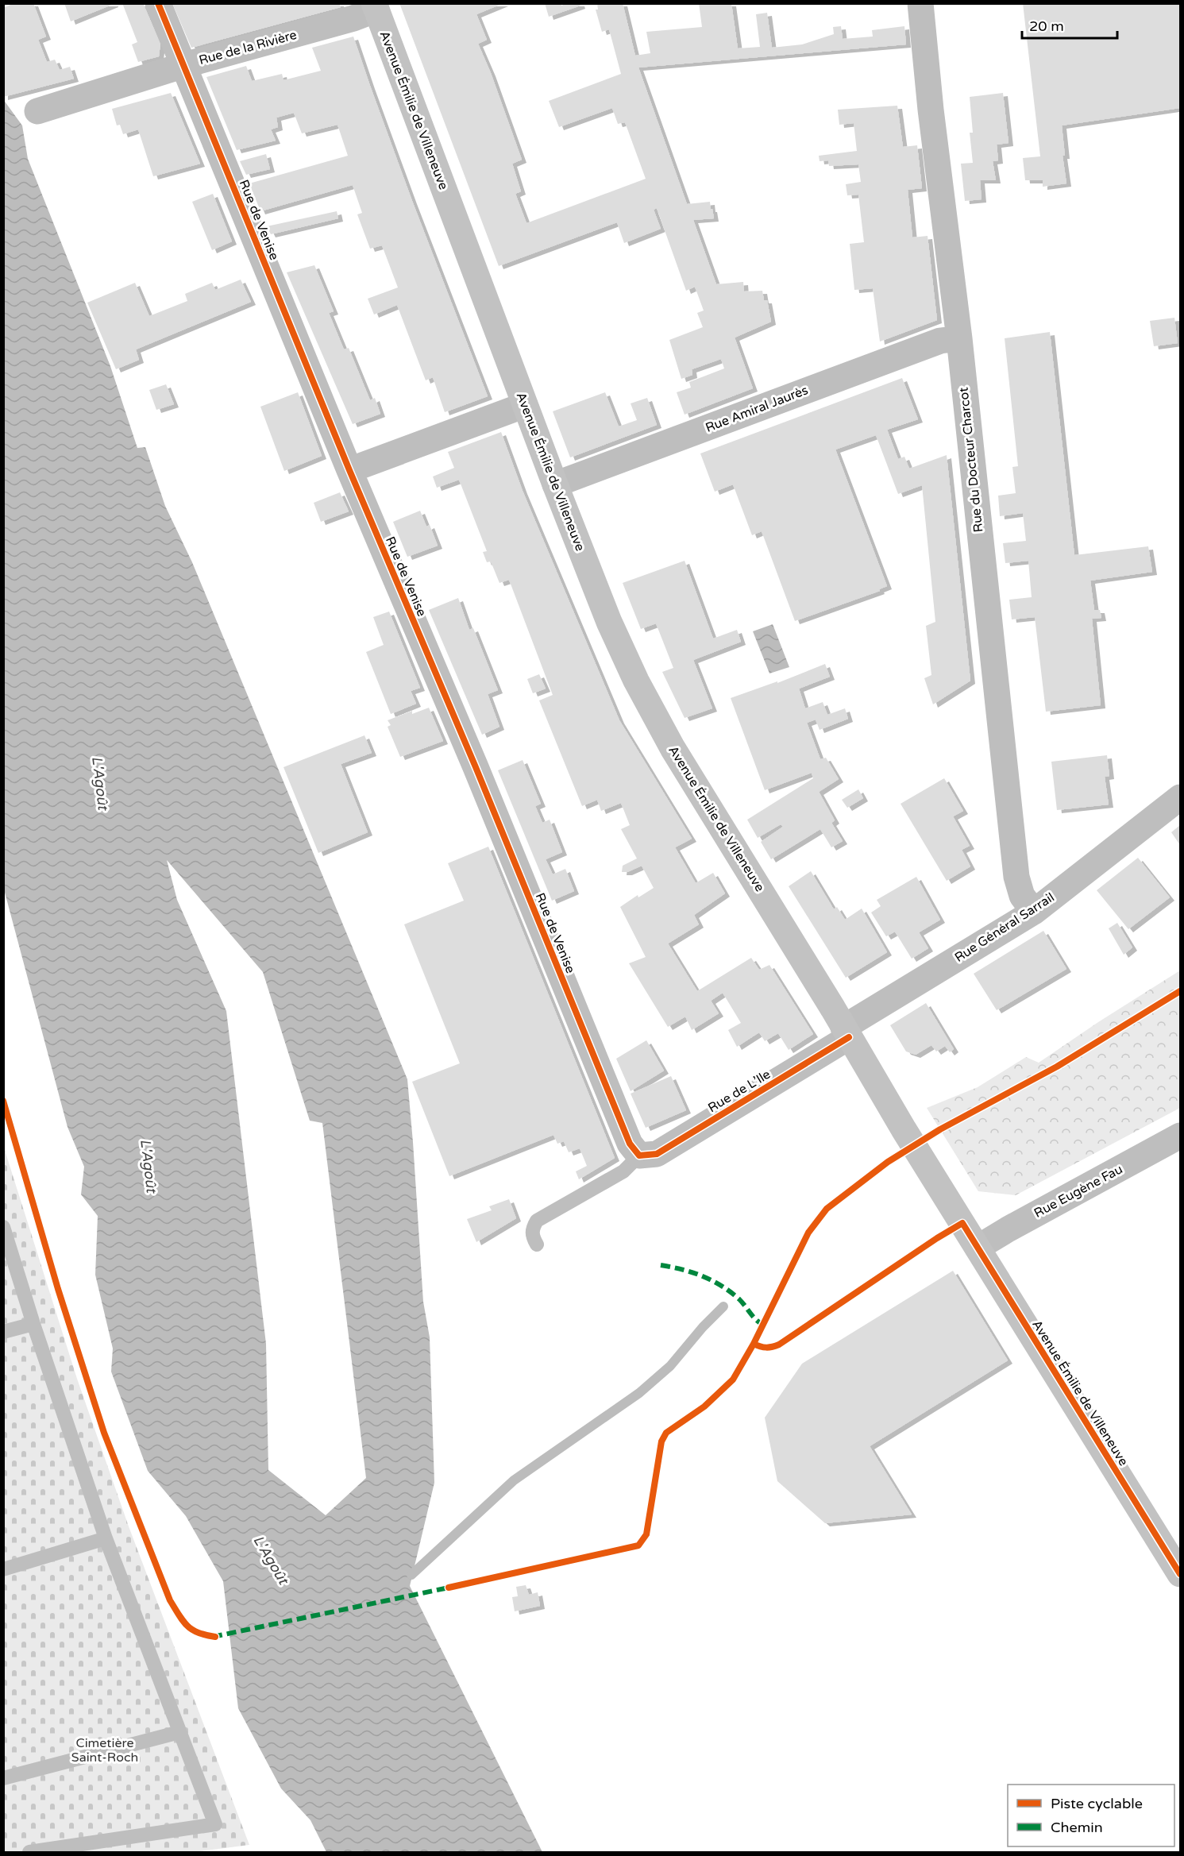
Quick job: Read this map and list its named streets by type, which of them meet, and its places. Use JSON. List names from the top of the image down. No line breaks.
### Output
{"streets":{"main road":["Avenue Émilie de Villeneuve"],"street":["Rue de la Rivière","Rue de Venise","Rue Amiral Jaurès","Rue du Docteur Charcot","Rue Général Sarrail","Rue de L’Ile","Rue Eugène Fau"]},"crossings":[["Rue de la Rivière","Avenue Émilie de Villeneuve"],["Rue de la Rivière","Rue de Venise"],["Avenue Émilie de Villeneuve","Rue Amiral Jaurès"],["Avenue Émilie de Villeneuve","Rue Général Sarrail"],["Avenue Émilie de Villeneuve","Rue de L’Ile"],["Avenue Émilie de Villeneuve","Rue Eugène Fau"],["Rue de Venise","Rue de L’Ile"],["Rue Amiral Jaurès","Rue du Docteur Charcot"],["Rue du Docteur Charcot","Rue Général Sarrail"],["Rue Général Sarrail","Rue de L’Ile"]],"water":["L'Agoût"],"parks":["Cimetière Saint-Roch"],"legend":["Piste cyclable","Chemin"],"scale_bar":"20 m"}
